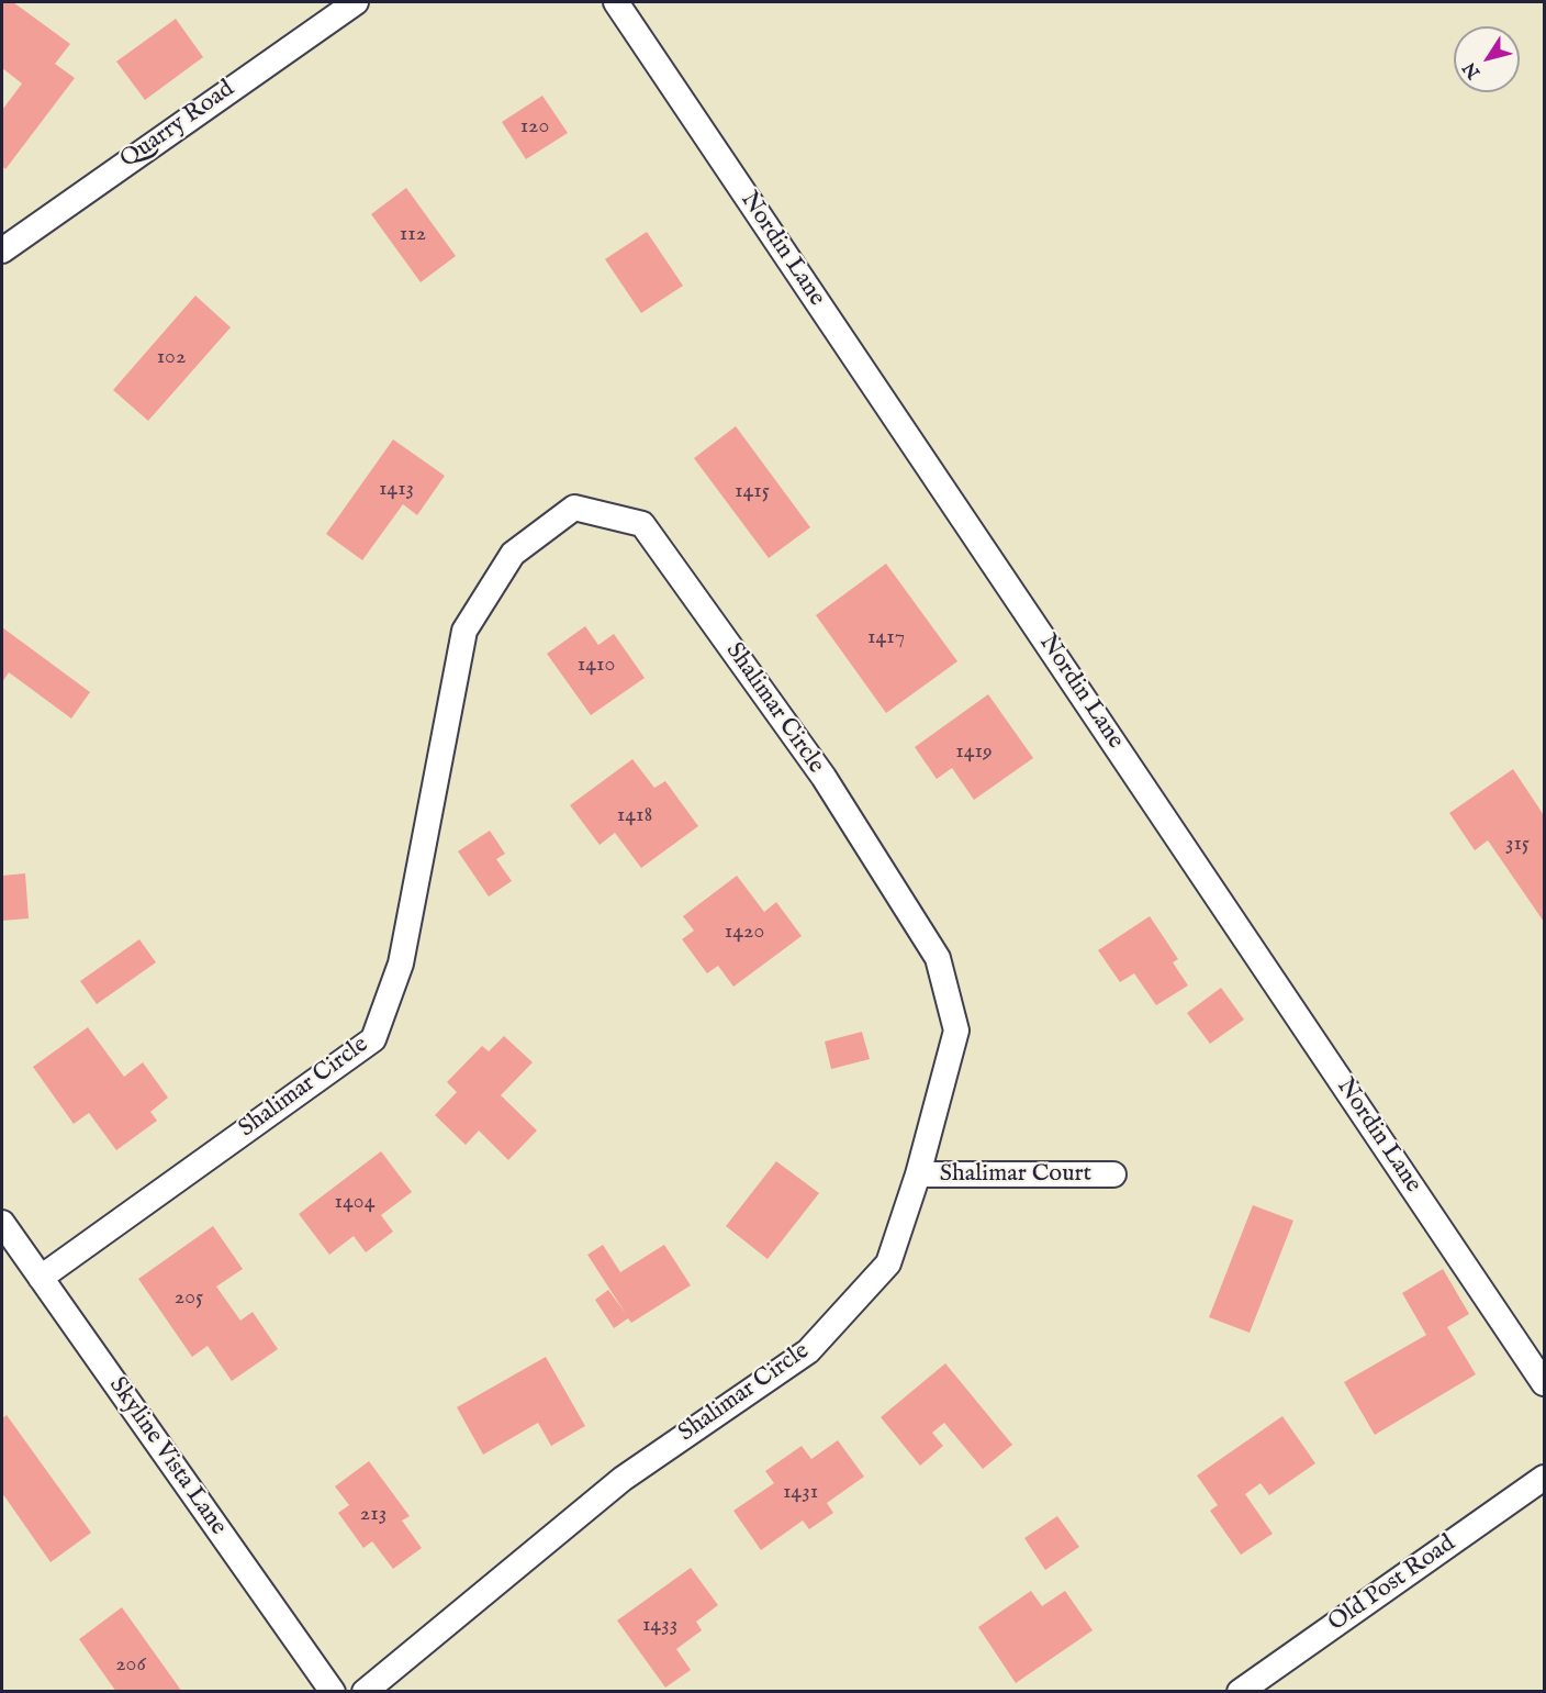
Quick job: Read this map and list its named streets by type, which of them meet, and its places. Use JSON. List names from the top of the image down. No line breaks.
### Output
{"streets":{"street":["Quarry Road","Nordin Lane","Shalimar Circle","Shalimar Court","Skyline Vista Lane","Old Post Road"]},"crossings":[["Shalimar Circle","Shalimar Court"],["Shalimar Circle","Skyline Vista Lane"]],"house_numbers":["120","112","102","1413","1415","1417","1410","1419","1418","315","1420","1404","205","1431","213","1433","206"],"north":"bottom left"}
